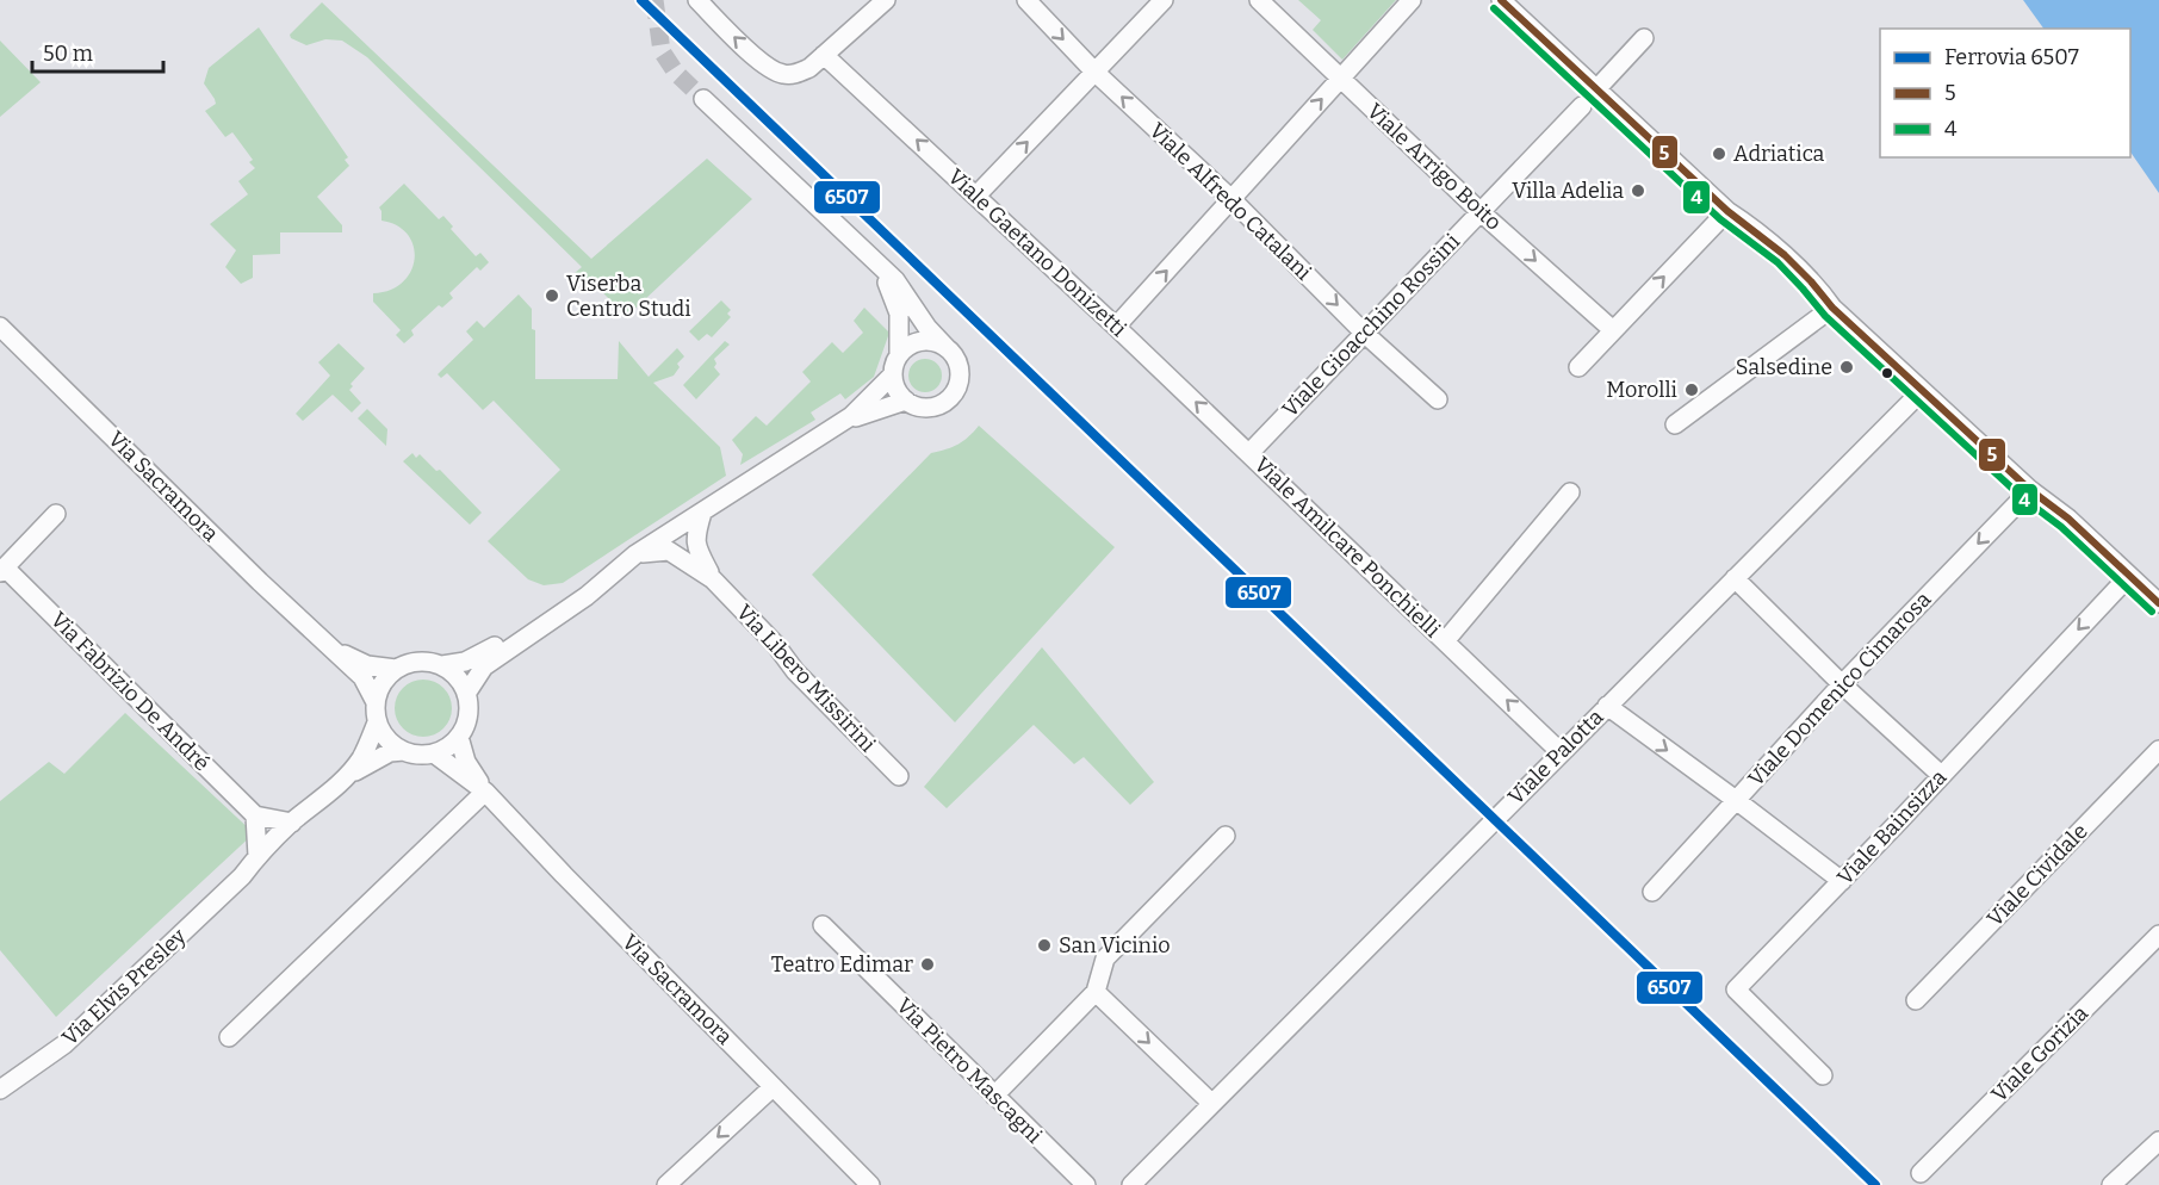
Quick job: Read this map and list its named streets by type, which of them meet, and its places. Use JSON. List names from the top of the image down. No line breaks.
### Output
{"streets":{"street":["Viale Arrigo Boito","Viale Alfredo Catalani","Viale Gaetano Donizetti","Viale Gioacchino Rossini","Via Sacramora","Viale Amilcare Ponchielli","Via Libero Missirini","Viale Domenico Cimarosa","Via Fabrizio De André","Viale Palotta","Viale Bainsizza","Viale Cividale","Via Elvis Presley","Viale Gorizia","Via Pietro Mascagni"]},"crossings":[["Viale Arrigo Boito","Viale Gioacchino Rossini"],["Viale Alfredo Catalani","Viale Gioacchino Rossini"],["Viale Gaetano Donizetti","Viale Gioacchino Rossini"],["Viale Gaetano Donizetti","Viale Amilcare Ponchielli"],["Viale Gioacchino Rossini","Viale Amilcare Ponchielli"],["Via Sacramora","Via Elvis Presley"],["Viale Amilcare Ponchielli","Viale Palotta"]],"one_way":["Viale Arrigo Boito","Viale Domenico Cimarosa","Viale Bainsizza"],"places":["Adriatica","Villa Adelia","Viserba Centro Studi","Salsedine","Morolli","San Vicinio","Teatro Edimar"],"lines":["rail line 6507","transit line 5","transit line 4"],"legend":["Ferrovia 6507","5","4"],"scale_bar":"50 m"}
